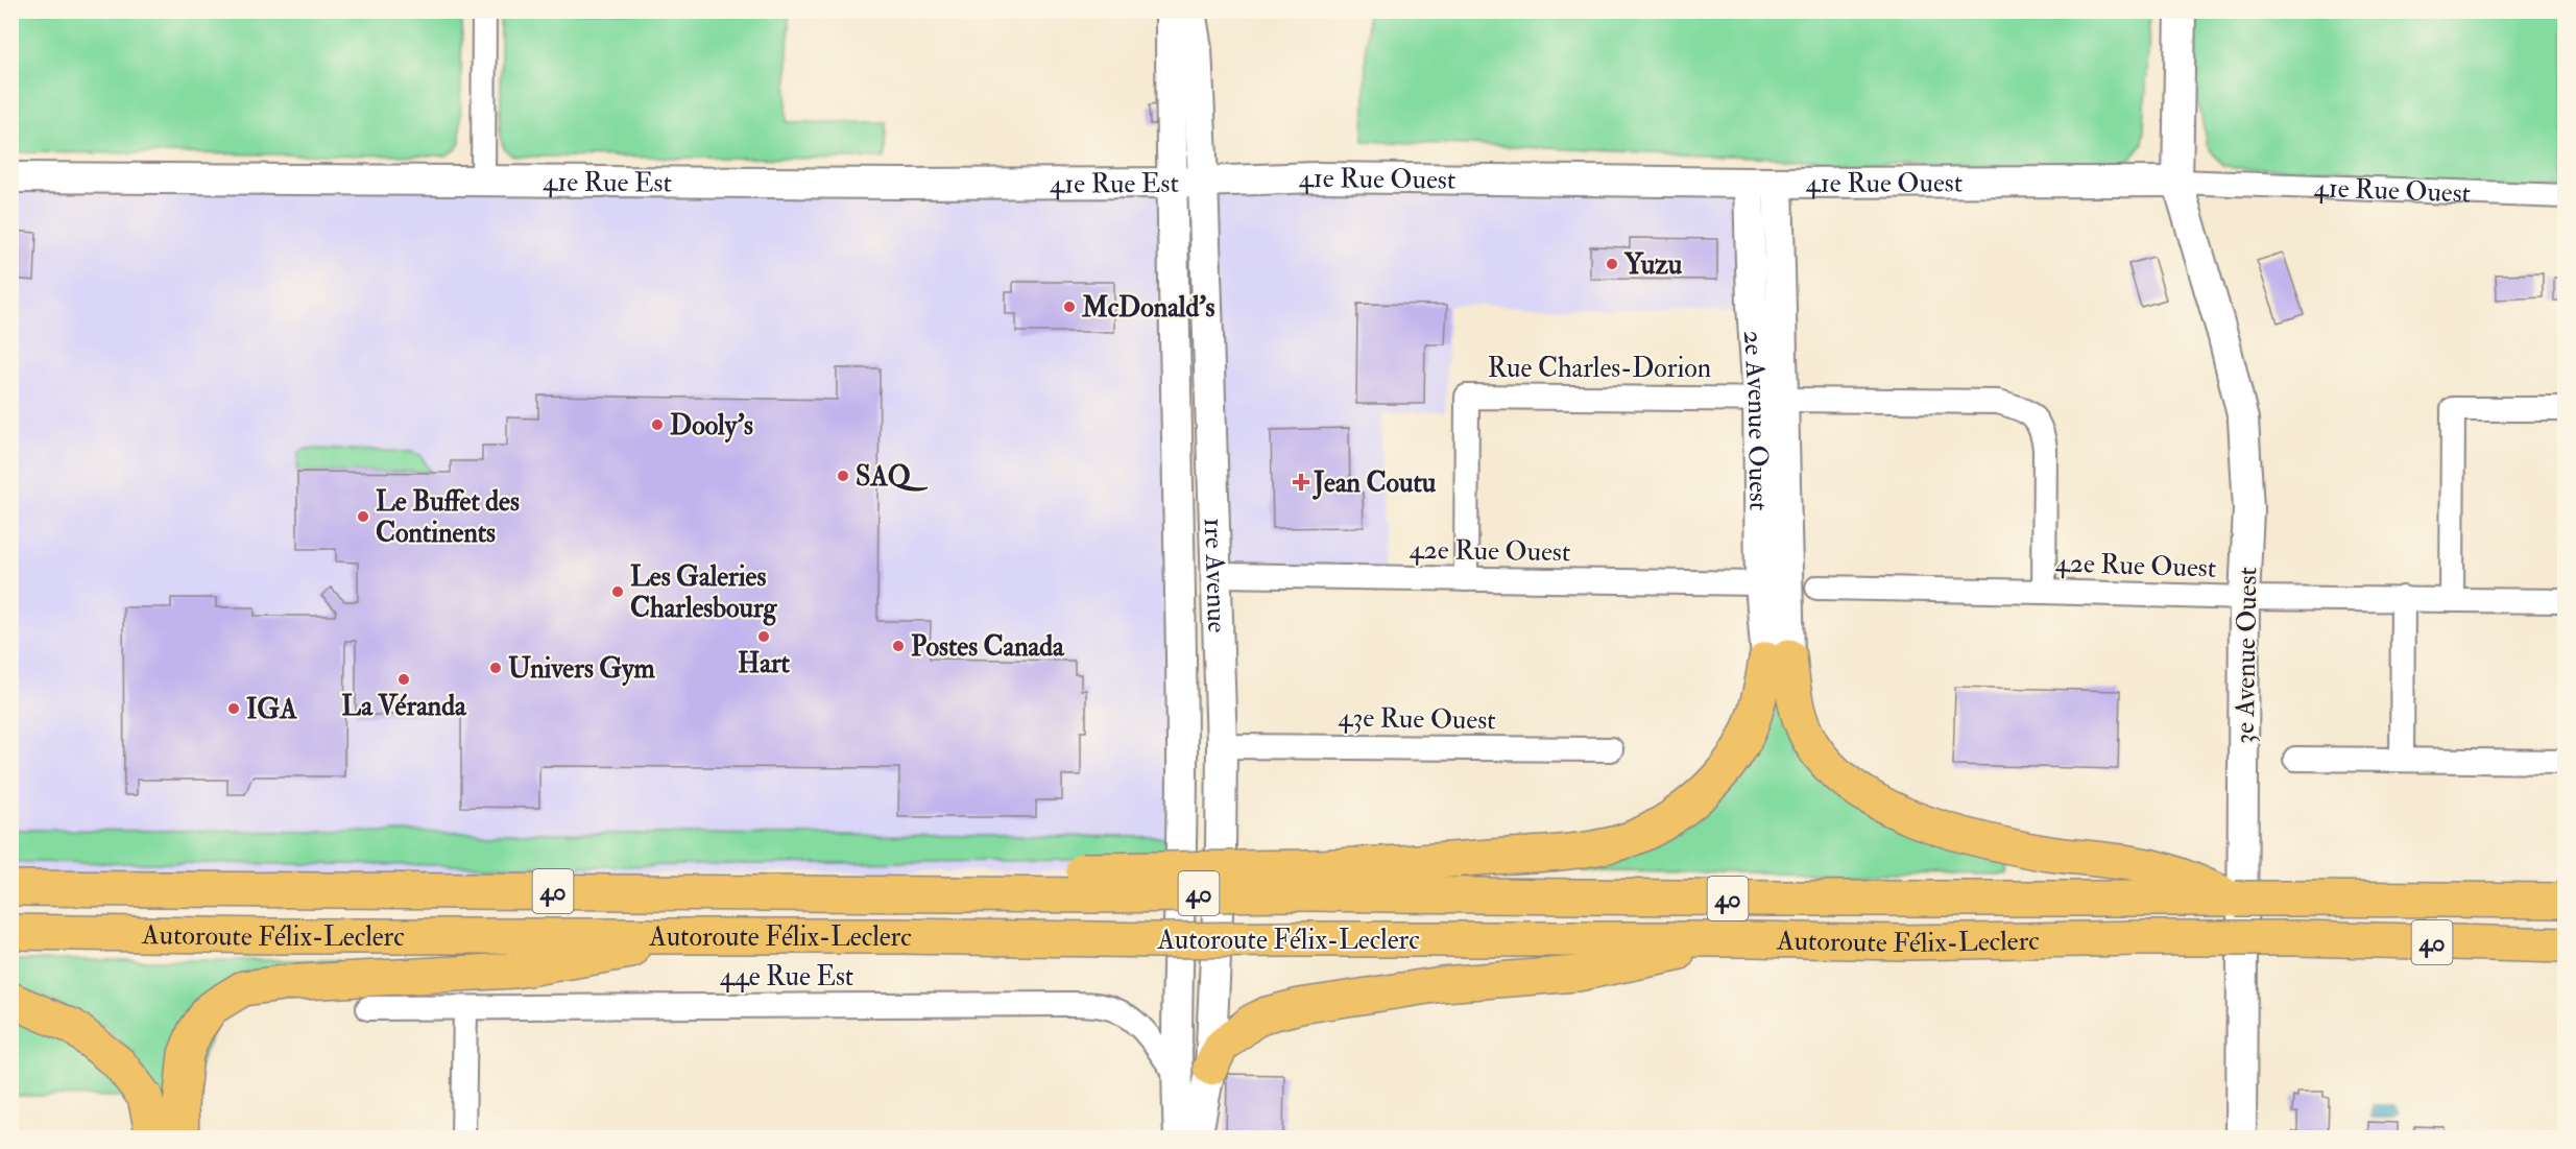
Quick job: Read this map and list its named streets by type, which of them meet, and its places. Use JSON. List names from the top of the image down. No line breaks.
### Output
{"streets":{"highway":["40","Autoroute Félix-Leclerc"],"street":["41e Rue Ouest","41e Rue Est","Rue Charles-Dorion","2e Avenue Ouest","42e Rue Ouest","1re Avenue","3e Avenue Ouest","43e Rue Ouest","44e Rue Est"]},"crossings":[["41e Rue Ouest","41e Rue Est"],["41e Rue Ouest","2e Avenue Ouest"],["41e Rue Ouest","1re Avenue"],["41e Rue Ouest","3e Avenue Ouest"],["41e Rue Est","1re Avenue"],["Rue Charles-Dorion","2e Avenue Ouest"],["Rue Charles-Dorion","42e Rue Ouest"],["2e Avenue Ouest","42e Rue Ouest"],["42e Rue Ouest","1re Avenue"],["42e Rue Ouest","3e Avenue Ouest"],["1re Avenue","43e Rue Ouest"],["1re Avenue","44e Rue Est"],["40","Autoroute Félix-Leclerc"]],"places":{"other":["Yuzu","McDonald's","Dooly's","SAQ","Le Buffet des Continents","Les Galeries Charlesbourg","Hart","Postes Canada","Univers Gym","La Véranda","IGA"],"health":["Jean Coutu"]}}
